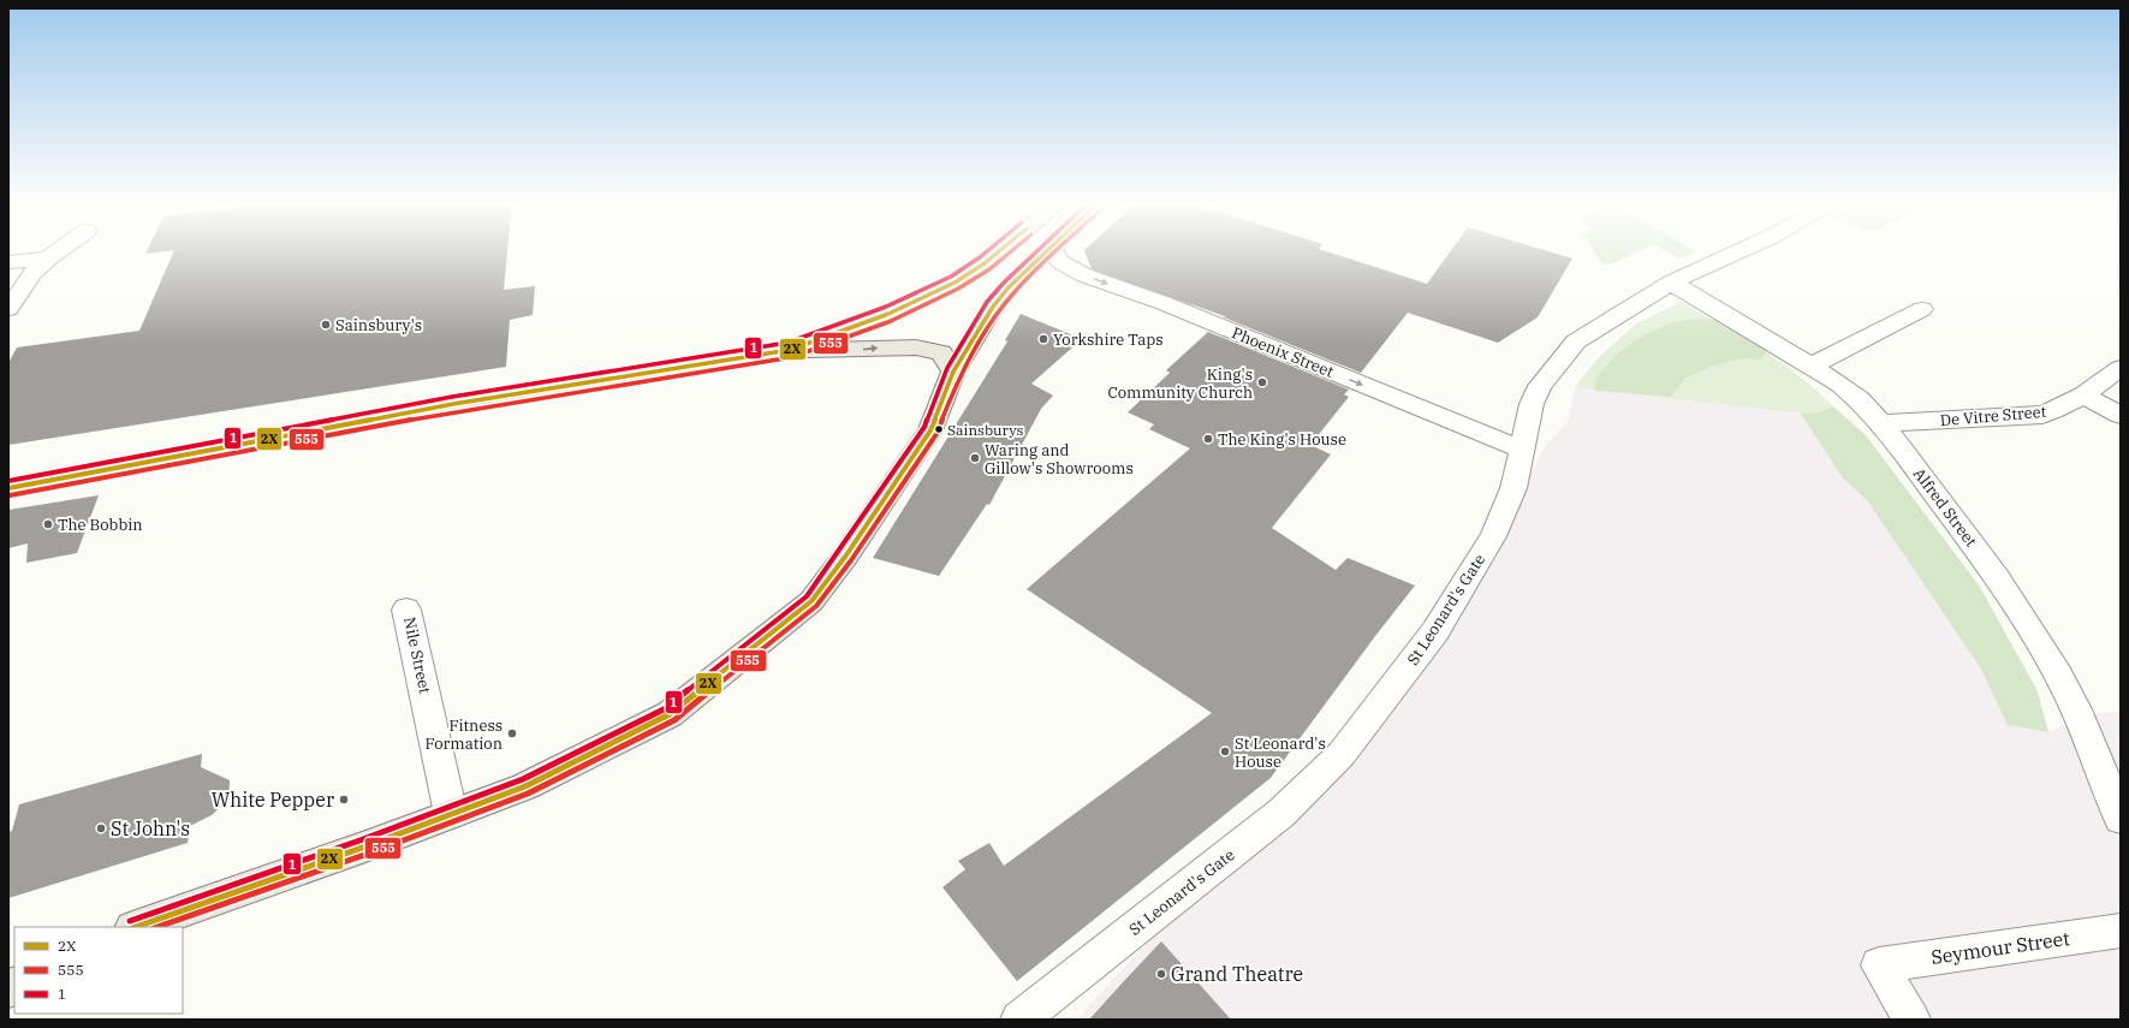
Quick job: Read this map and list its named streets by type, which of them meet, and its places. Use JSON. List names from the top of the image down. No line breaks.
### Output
{"streets":{"street":["Phoenix Street","De Vitre Street","Alfred Street","St Leonard's Gate","Nile Street","Seymour Street"]},"crossings":[["Phoenix Street","St Leonard's Gate"],["De Vitre Street","Alfred Street"],["Alfred Street","St Leonard's Gate"]],"one_way":["Phoenix Street"],"places":["Sainsbury's","Yorkshire Taps","King's Community Church","Sainsburys","The King's House","Waring and Gillow's Showrooms","The Bobbin","Fitness Formation","St Leonard's House","White Pepper","St John's","Grand Theatre"],"lines":["transit line 2X","transit line 555","transit line 1"],"legend":["2X","555","1"]}
